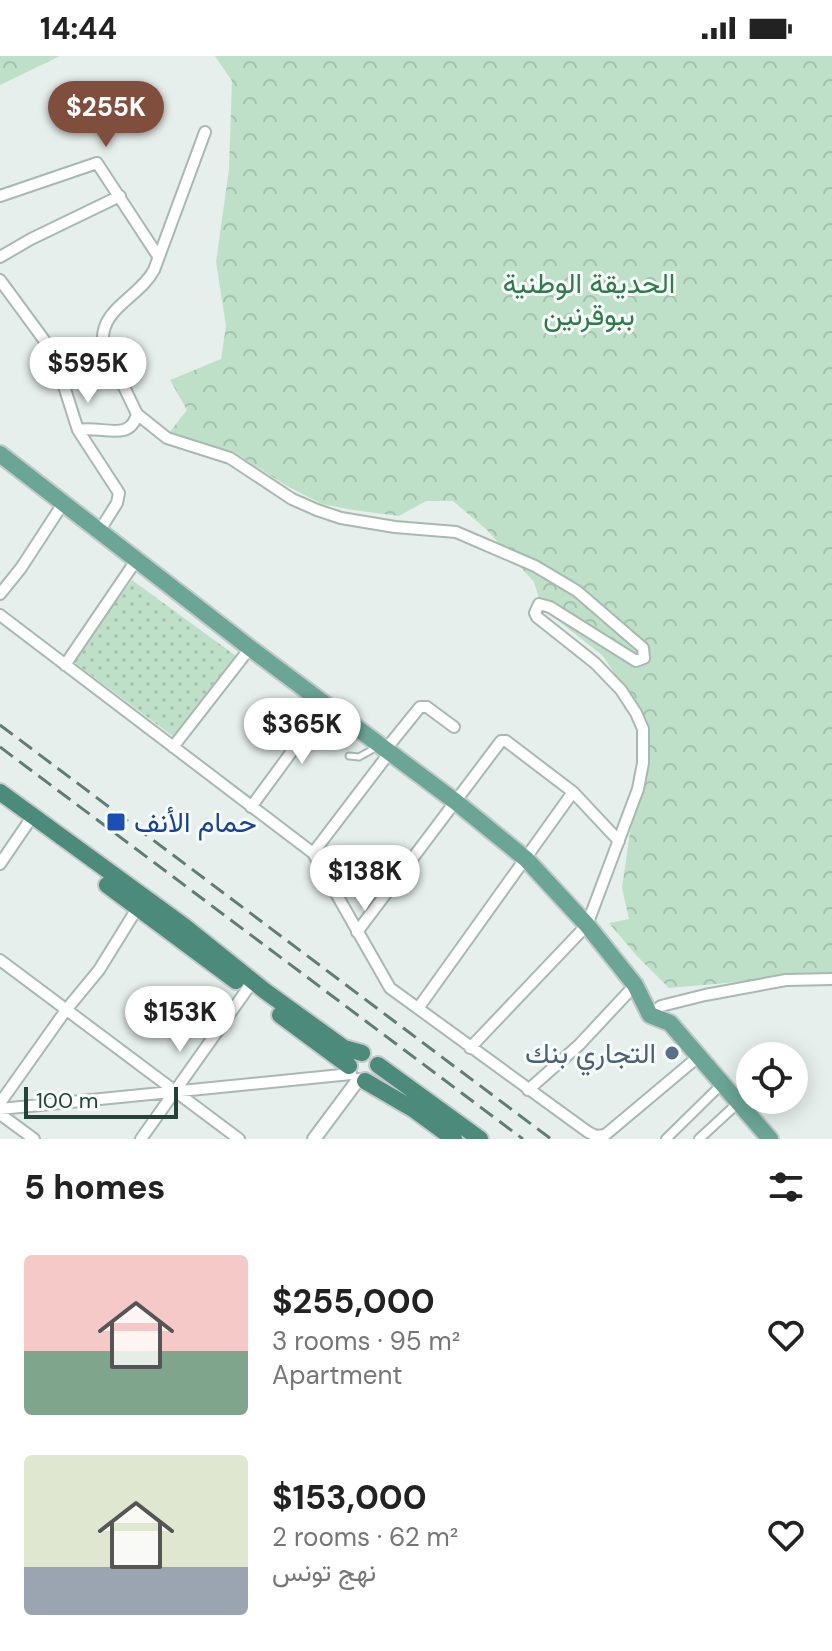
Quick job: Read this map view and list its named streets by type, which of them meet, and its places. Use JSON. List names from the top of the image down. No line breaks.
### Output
{"parks":["الحديقة الوطنية ببوقرنين"],"places":{"transit":["حمام الأنف"],"other":["التجاري بنك"]},"scale_bar":"100 m","page":{"status":"14:44","price":["$255K","$595K","$365K","$138K","$153K"],"scale":"100 m","heading":"5 homes","list":[{"name":"$255,000","note":"3 rooms · 95 m² · Apartment"},{"name":"$153,000","note":"2 rooms · 62 m² · نهج تونس"}]}}
